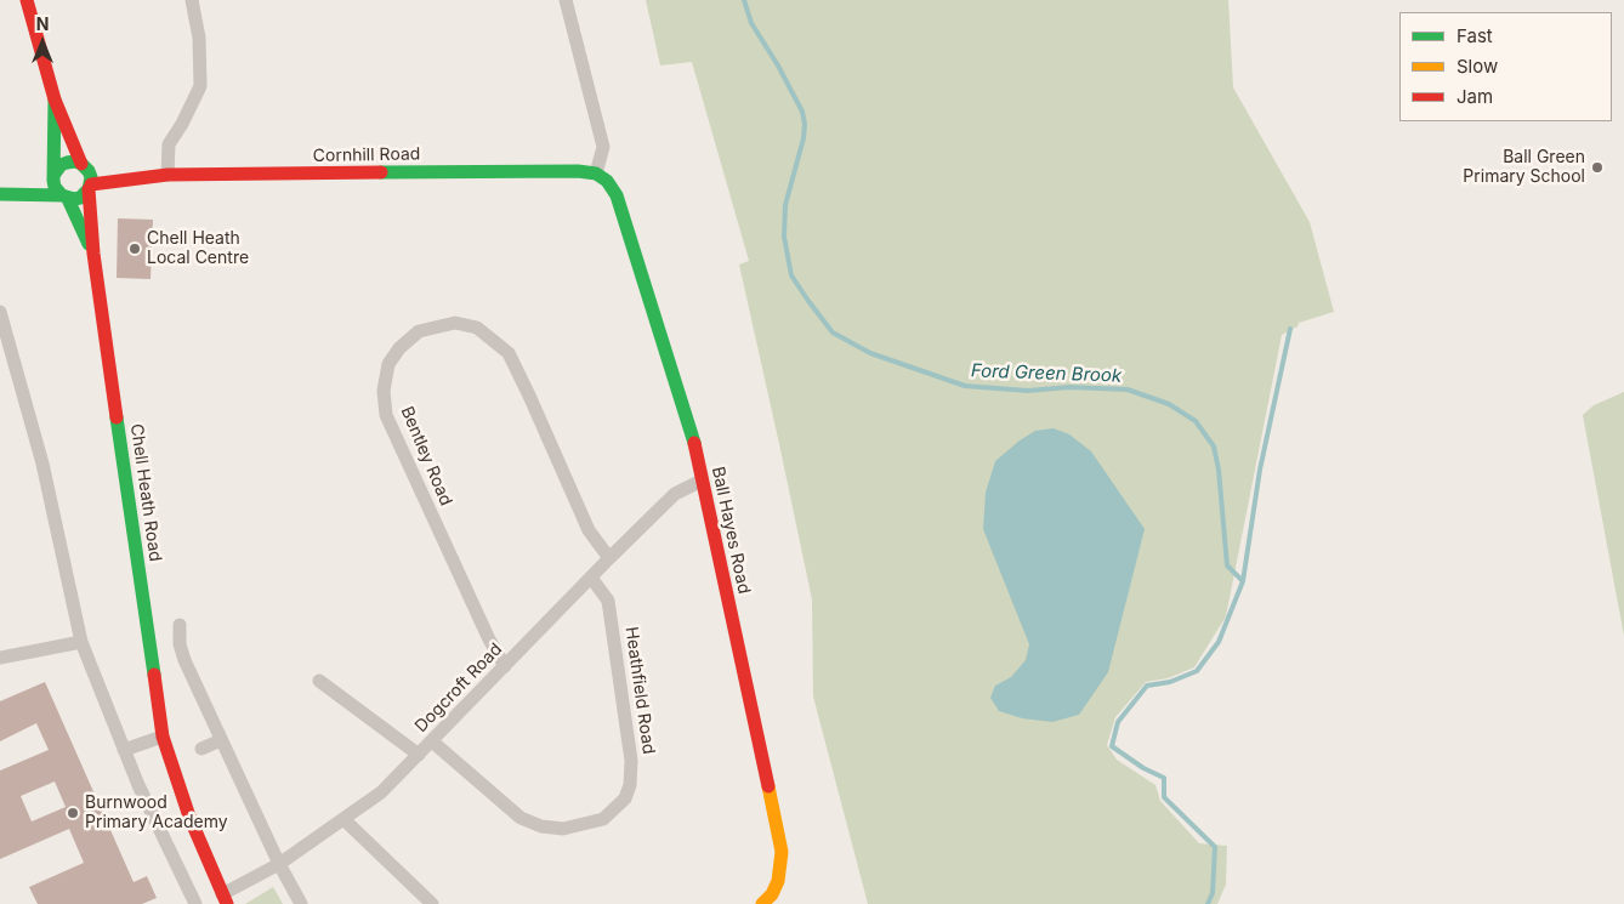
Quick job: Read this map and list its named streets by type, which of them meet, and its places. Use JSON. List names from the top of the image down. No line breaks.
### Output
{"streets":{"street":["Cornhill Road","Bentley Road","Chell Heath Road","Ball Hayes Road","Dogcroft Road","Heathfield Road"]},"crossings":[["Cornhill Road","Chell Heath Road"],["Cornhill Road","Ball Hayes Road"],["Bentley Road","Dogcroft Road"],["Chell Heath Road","Dogcroft Road"],["Ball Hayes Road","Dogcroft Road"],["Dogcroft Road","Heathfield Road"]],"water":["Ford Green Brook"],"places":["Ball Green Primary School","Chell Heath Local Centre","Burnwood Primary Academy"],"legend":["Fast","Slow","Jam"],"north":"top"}
